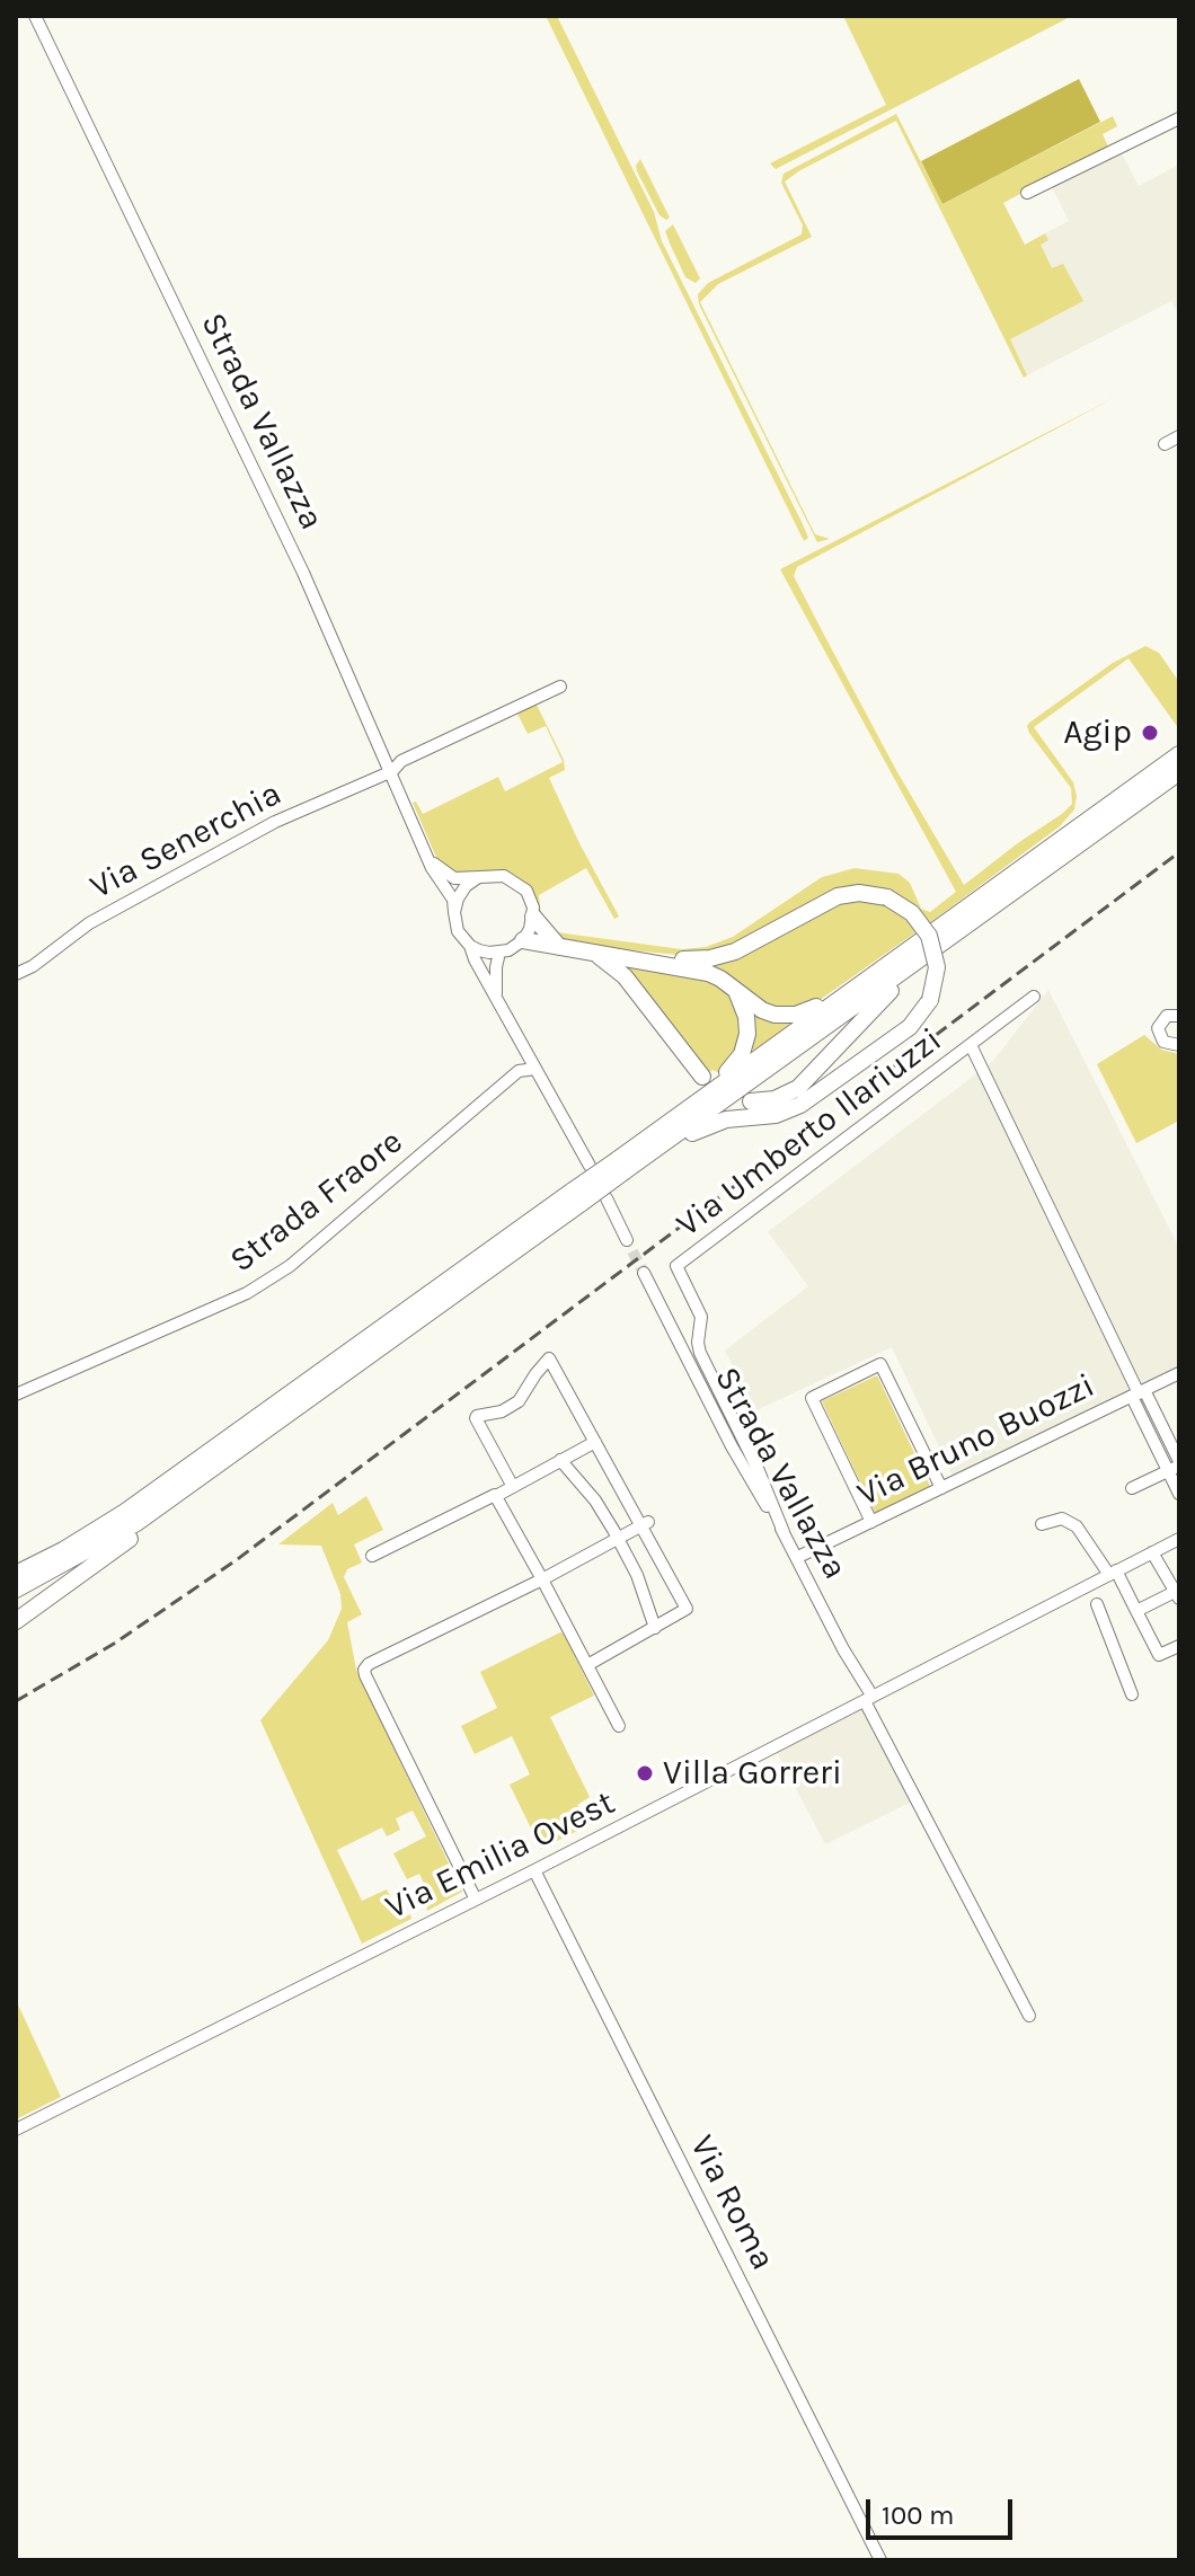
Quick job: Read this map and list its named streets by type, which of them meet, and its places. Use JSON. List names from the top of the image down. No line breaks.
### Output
{"streets":{"street":["Strada Vallazza","Via Senerchia","Via Umberto Ilariuzzi","Strada Fraore","Via Bruno Buozzi","Via Emilia Ovest","Via Roma"]},"crossings":[["Strada Vallazza","Via Senerchia"],["Strada Vallazza","Via Umberto Ilariuzzi"],["Strada Vallazza","Strada Fraore"],["Strada Vallazza","Via Bruno Buozzi"],["Strada Vallazza","Via Emilia Ovest"],["Via Emilia Ovest","Via Roma"]],"places":["Agip","Villa Gorreri"],"scale_bar":"100 m"}
